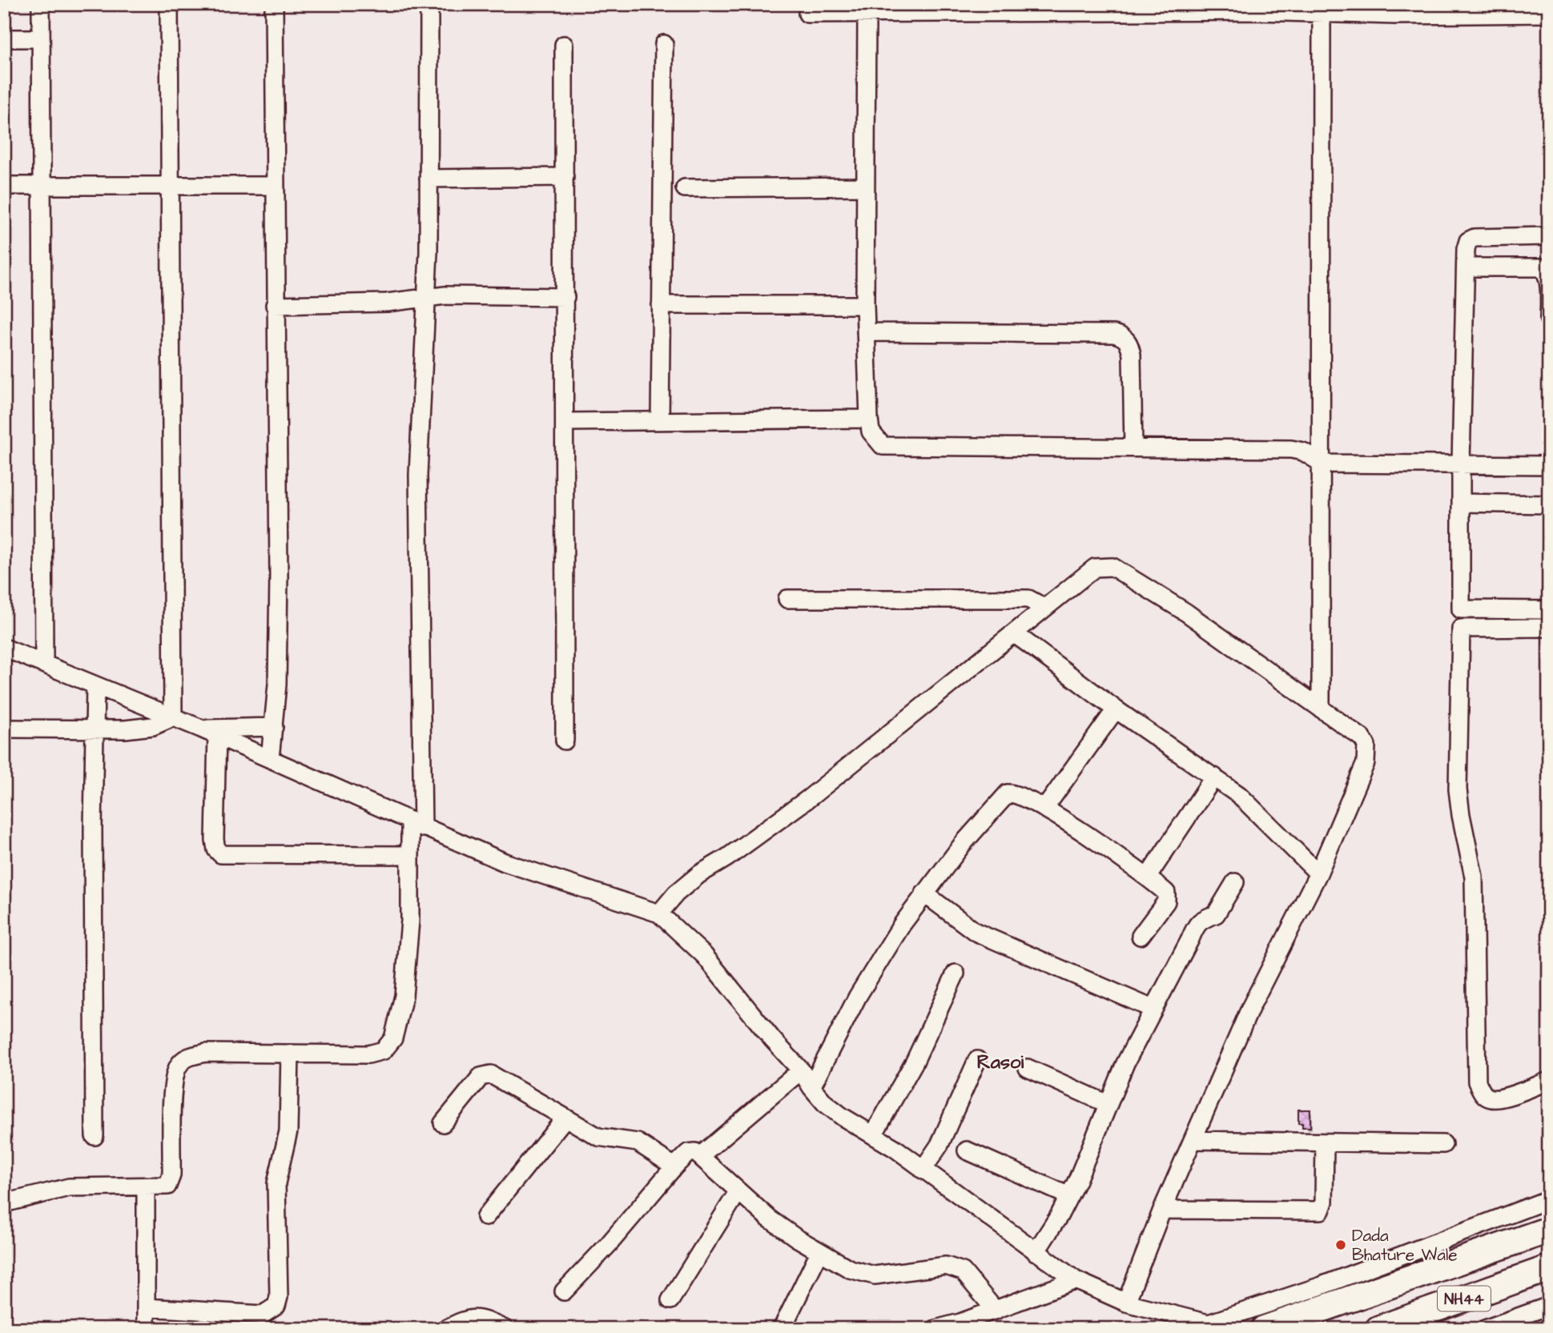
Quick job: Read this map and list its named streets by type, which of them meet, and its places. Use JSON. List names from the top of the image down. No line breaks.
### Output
{"streets":{"highway":["NH44"]},"districts":["Rasoi"],"places":["Dada Bhature Wale"]}
